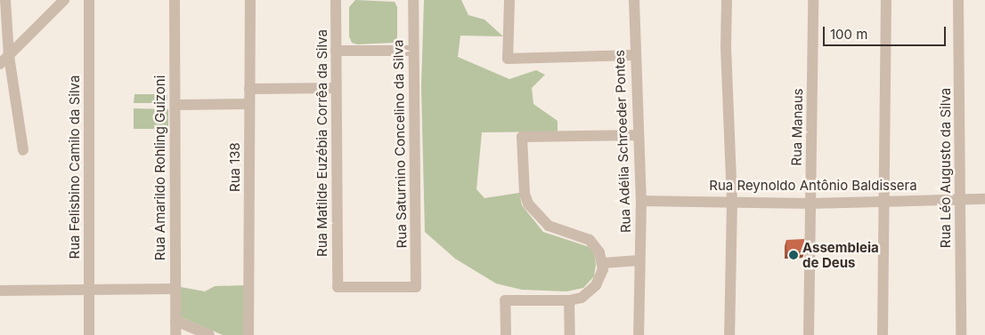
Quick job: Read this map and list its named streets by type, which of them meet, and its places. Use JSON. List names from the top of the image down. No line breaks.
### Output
{"streets":{"street":["Rua Manaus","Rua Adélia Schroeder Pontes","Rua Matilde Euzébia Corrêa da Silva","Rua Saturnino Concelino da Silva","Rua Felisbino Camilo da Silva","Rua 138","Rua Amarildo Rohling Guizoni","Rua Léo Augusto da Silva","Rua Reynoldo Antônio Baldissera"]},"crossings":[["Rua Manaus","Rua Reynoldo Antônio Baldissera"],["Rua Adélia Schroeder Pontes","Rua Reynoldo Antônio Baldissera"],["Rua Matilde Euzébia Corrêa da Silva","Rua Saturnino Concelino da Silva"],["Rua Léo Augusto da Silva","Rua Reynoldo Antônio Baldissera"]],"places":["Assembleia de Deus"],"scale_bar":"100 m"}
